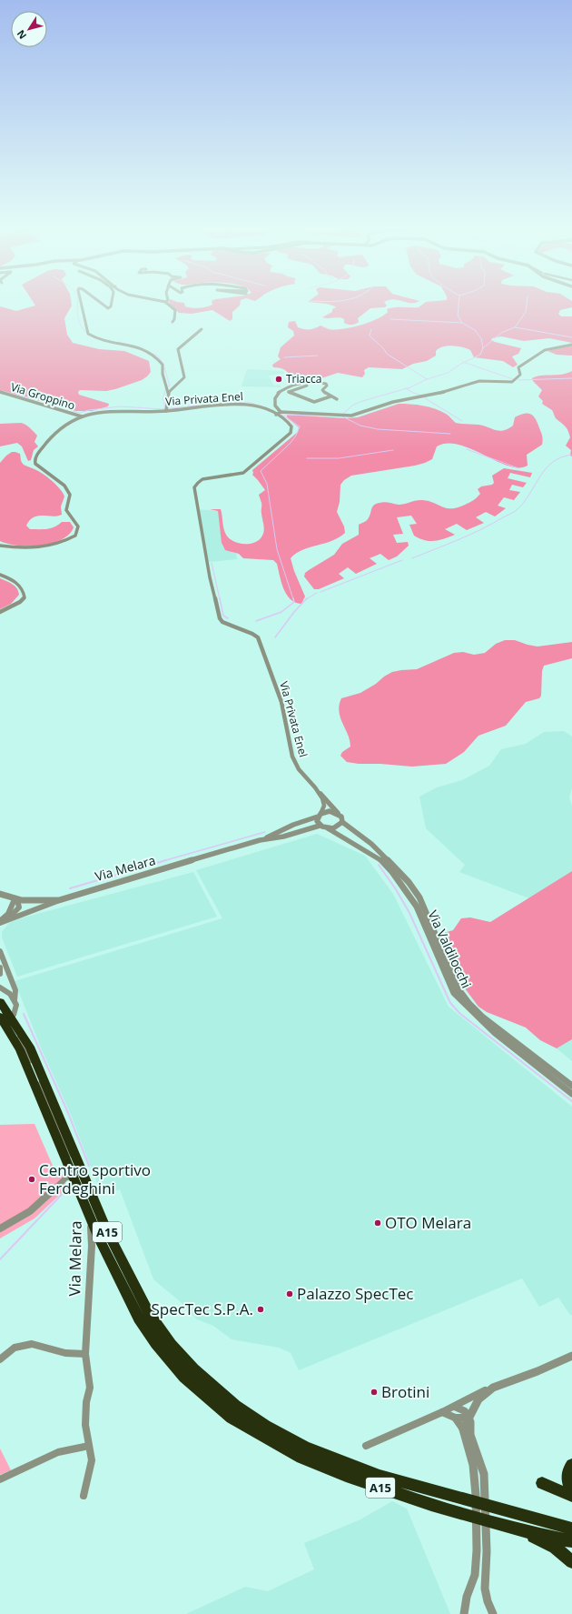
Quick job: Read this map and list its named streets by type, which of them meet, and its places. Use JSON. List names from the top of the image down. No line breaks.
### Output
{"streets":{"highway":["A15"],"street":["Via Groppino","Via Privata Enel","Via Melara","Via Valdilocchi"]},"crossings":[["Via Groppino","Via Privata Enel"]],"places":["Triacca","Centro sportivo Ferdeghini","OTO Melara","Palazzo SpecTec","SpecTec S.P.A.","Brotini"],"north":"bottom left"}
